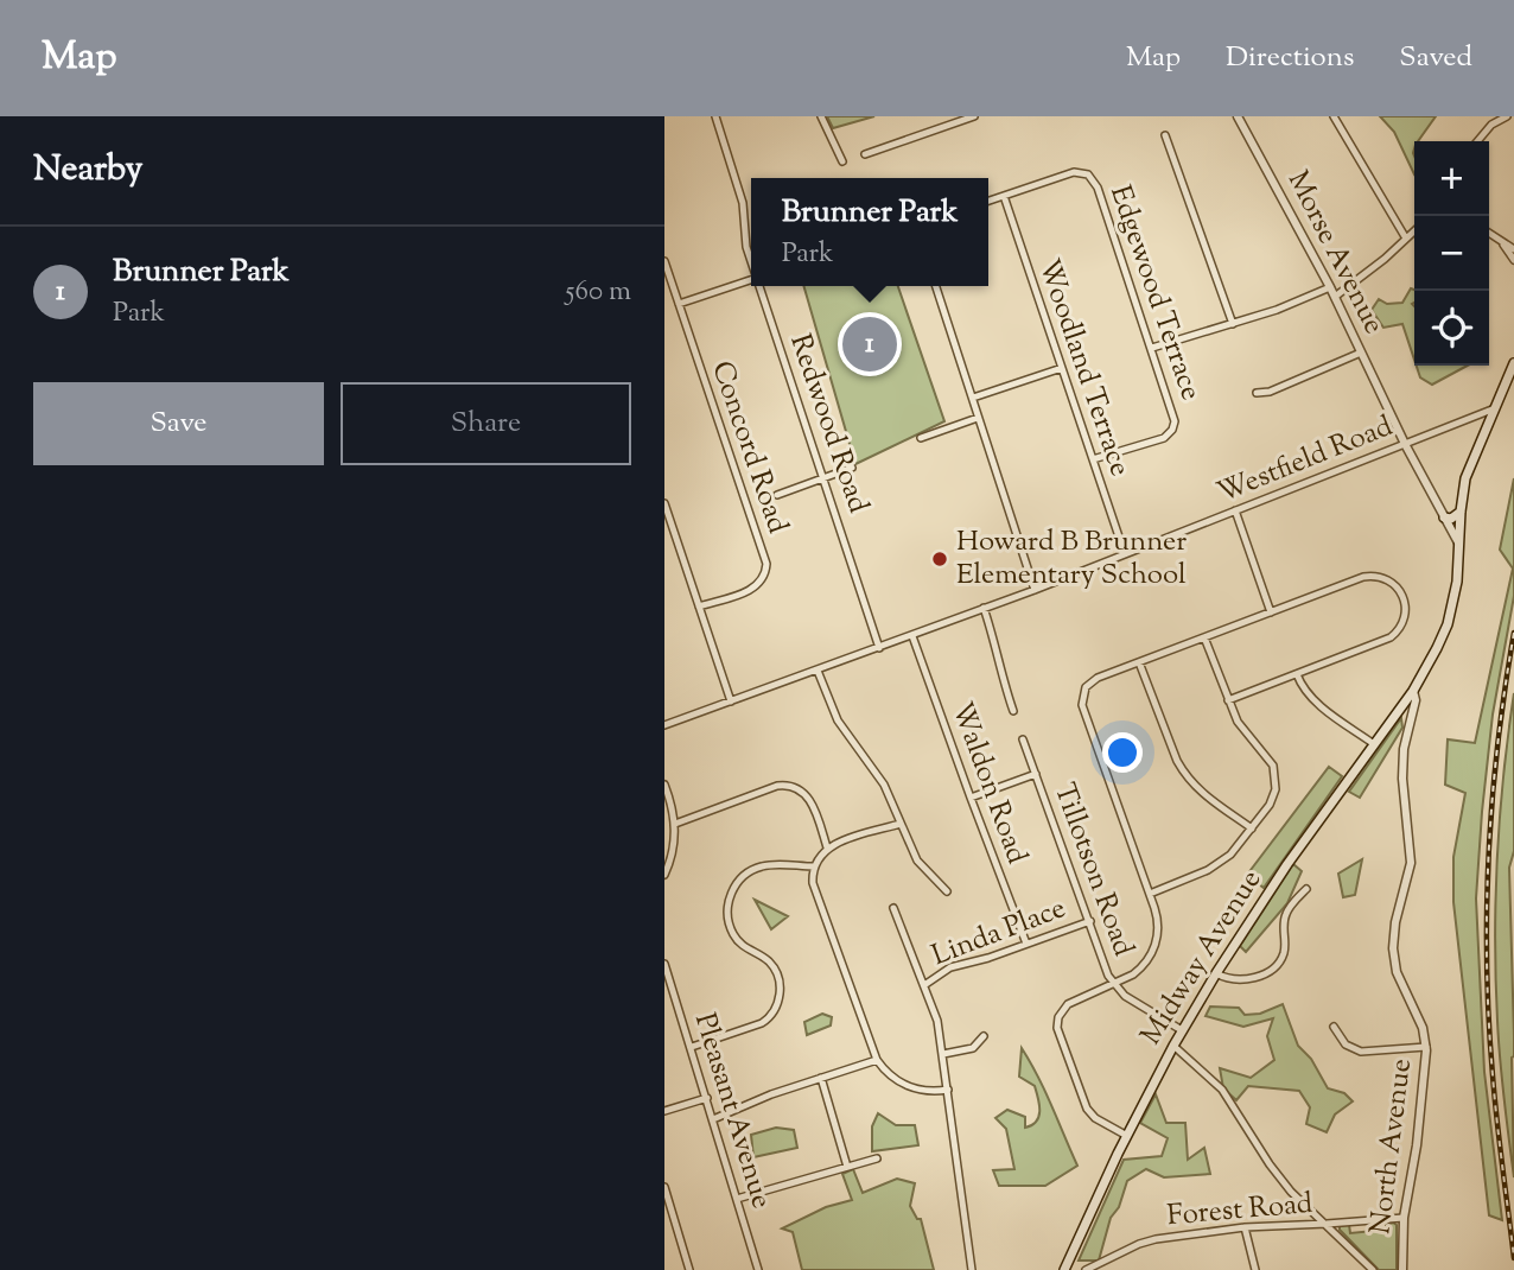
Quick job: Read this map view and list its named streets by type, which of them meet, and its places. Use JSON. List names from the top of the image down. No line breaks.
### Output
{"streets":{"main road":["Midway Avenue","North Avenue"],"street":["Morse Avenue","Edgewood Terrace","Woodland Terrace","Redwood Road","Concord Road","Westfield Road","Waldon Road","Tillotson Road","Linda Place","Pleasant Avenue","Forest Road"]},"crossings":[["Morse Avenue","Westfield Road"],["Morse Avenue","North Avenue"],["Edgewood Terrace","Woodland Terrace"],["Woodland Terrace","Westfield Road"],["Redwood Road","Westfield Road"],["Westfield Road","Waldon Road"],["Westfield Road","North Avenue"],["Waldon Road","Linda Place"],["Tillotson Road","Linda Place"],["Tillotson Road","Midway Avenue"],["Midway Avenue","North Avenue"],["North Avenue","Forest Road"]],"places":["Howard B Brunner Elementary School"],"page":{"header":"Map","nav":["Map","Directions","Saved"],"heading":"Nearby","map_buttons":["+","−"],"popup":["Brunner Park","Park"],"list":[{"mark":"1","name":"Brunner Park","note":"Park","value":"560 m"}],"pins":"1","buttons":["Save","Share"]}}
